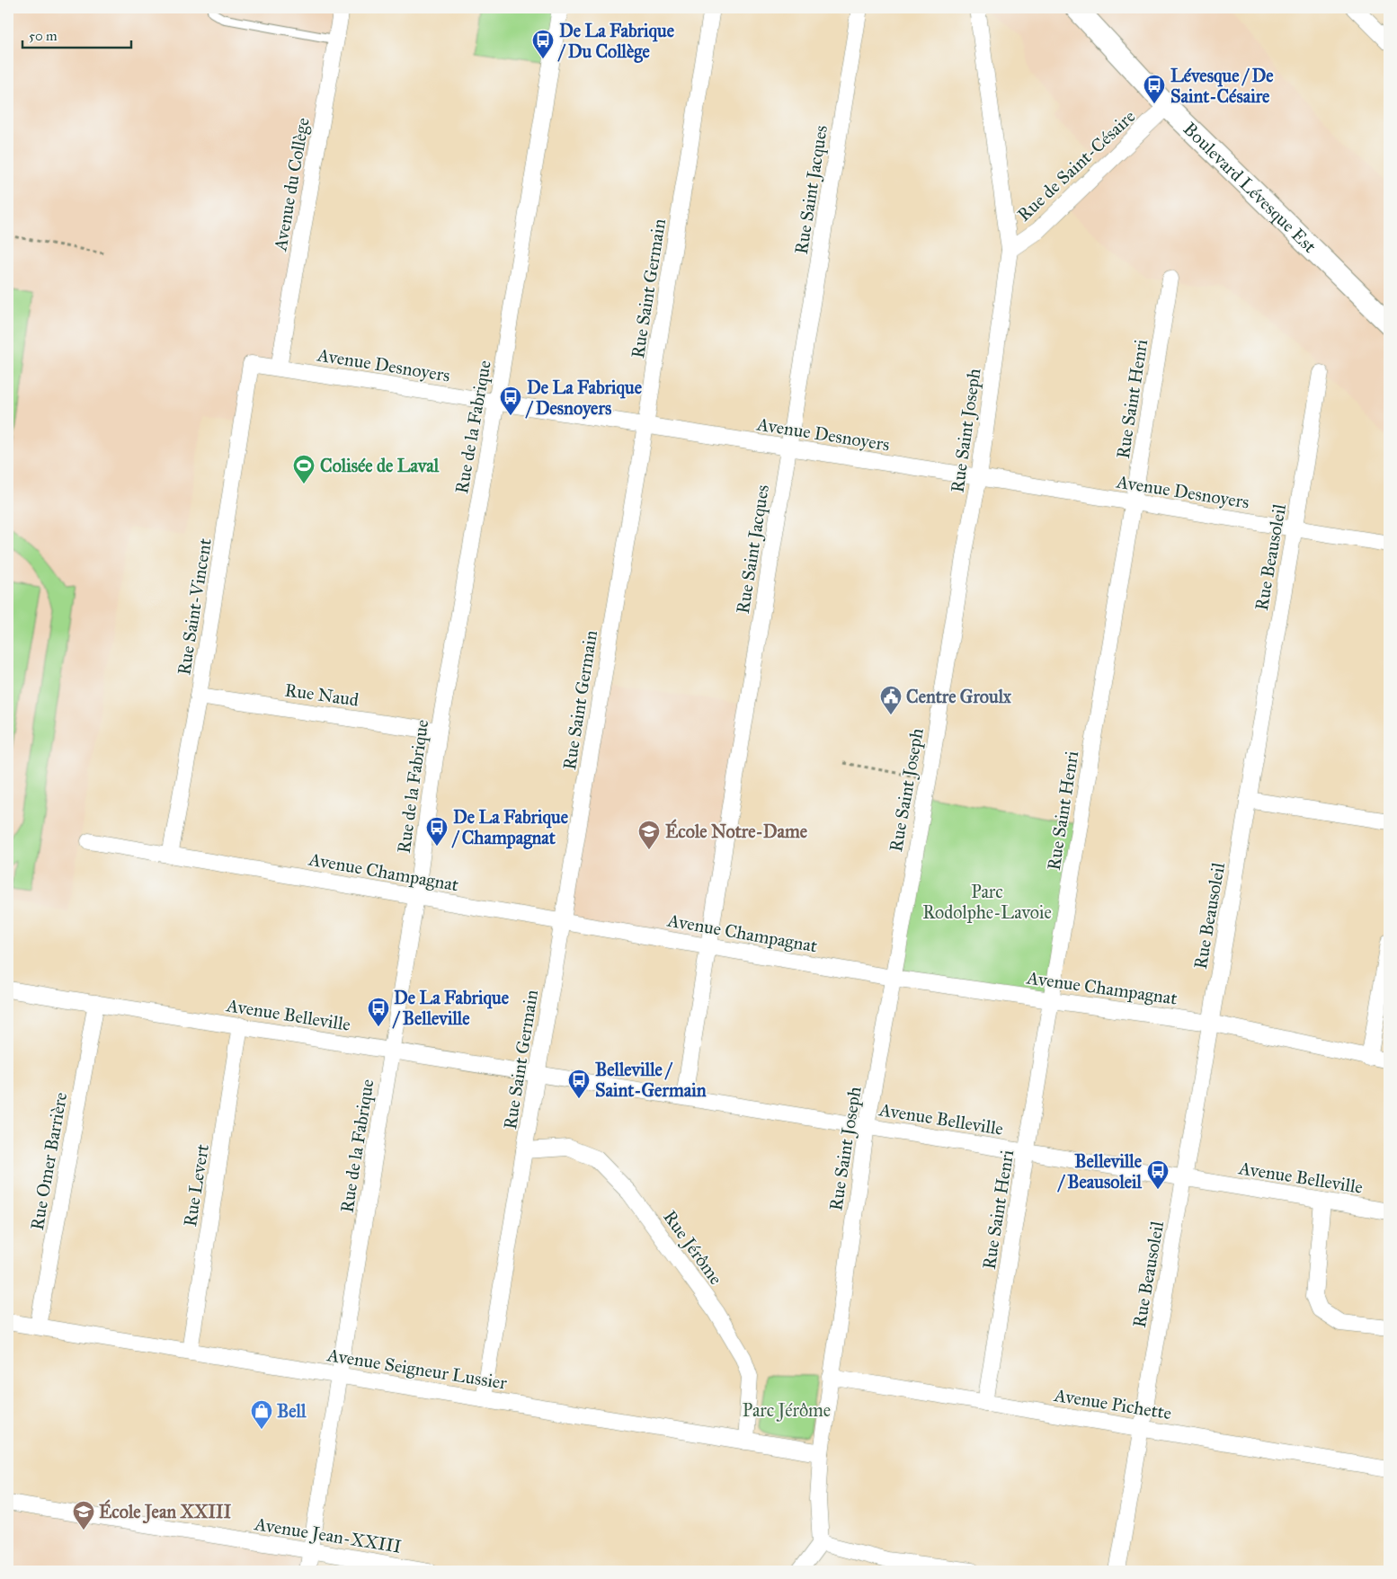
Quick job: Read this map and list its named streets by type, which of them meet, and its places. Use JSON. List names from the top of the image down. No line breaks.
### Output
{"streets":{"street":["Rue de Saint-Césaire","Avenue du Collège","Boulevard Lévesque Est","Rue Saint Jacques","Rue Saint Germain","Avenue Desnoyers","Rue Saint Henri","Rue de la Fabrique","Rue Saint Joseph","Rue Beausoleil","Rue Saint-Vincent","Rue Naud","Avenue Champagnat","Avenue Belleville","Rue Omer Barrière","Rue Levert","Rue Jérôme","Avenue Seigneur Lussier","Avenue Pichette","Avenue Jean-XXIII"]},"crossings":[["Rue de Saint-Césaire","Boulevard Lévesque Est"],["Rue de Saint-Césaire","Rue Saint Joseph"],["Avenue du Collège","Avenue Desnoyers"],["Rue Saint Jacques","Avenue Desnoyers"],["Rue Saint Jacques","Avenue Champagnat"],["Rue Saint Jacques","Avenue Belleville"],["Rue Saint Germain","Avenue Desnoyers"],["Rue Saint Germain","Avenue Champagnat"],["Rue Saint Germain","Avenue Belleville"],["Rue Saint Germain","Rue Jérôme"],["Rue Saint Germain","Avenue Seigneur Lussier"],["Avenue Desnoyers","Rue Saint Henri"],["Avenue Desnoyers","Rue de la Fabrique"],["Avenue Desnoyers","Rue Saint Joseph"],["Avenue Desnoyers","Rue Beausoleil"],["Avenue Desnoyers","Rue Saint-Vincent"],["Rue Saint Henri","Avenue Champagnat"],["Rue Saint Henri","Avenue Belleville"],["Rue Saint Henri","Avenue Pichette"],["Rue de la Fabrique","Rue Naud"],["Rue de la Fabrique","Avenue Champagnat"],["Rue de la Fabrique","Avenue Belleville"],["Rue de la Fabrique","Avenue Seigneur Lussier"],["Rue de la Fabrique","Avenue Jean-XXIII"],["Rue Saint Joseph","Avenue Champagnat"],["Rue Saint Joseph","Avenue Belleville"],["Rue Saint Joseph","Avenue Seigneur Lussier"],["Rue Saint Joseph","Avenue Pichette"],["Rue Beausoleil","Avenue Champagnat"],["Rue Beausoleil","Avenue Belleville"],["Rue Beausoleil","Avenue Pichette"],["Rue Saint-Vincent","Rue Naud"],["Rue Saint-Vincent","Avenue Champagnat"],["Avenue Belleville","Rue Omer Barrière"],["Avenue Belleville","Rue Levert"],["Rue Omer Barrière","Avenue Seigneur Lussier"],["Rue Levert","Avenue Seigneur Lussier"],["Rue Jérôme","Avenue Seigneur Lussier"]],"parks":["Parc Rodolphe-Lavoie","Parc Jérôme"],"places":{"bus stop":["De La Fabrique / Du Collège","Lévesque / De Saint-Césaire","De La Fabrique / Desnoyers","De La Fabrique / Champagnat","De La Fabrique / Belleville","Belleville / Saint-Germain","Belleville / Beausoleil"],"sports":["Colisée de Laval"],"public building":["Centre Groulx"],"school or university":["École Notre-Dame","École Jean XXIII"],"shop":["Bell"]},"scale_bar":"50 m"}
